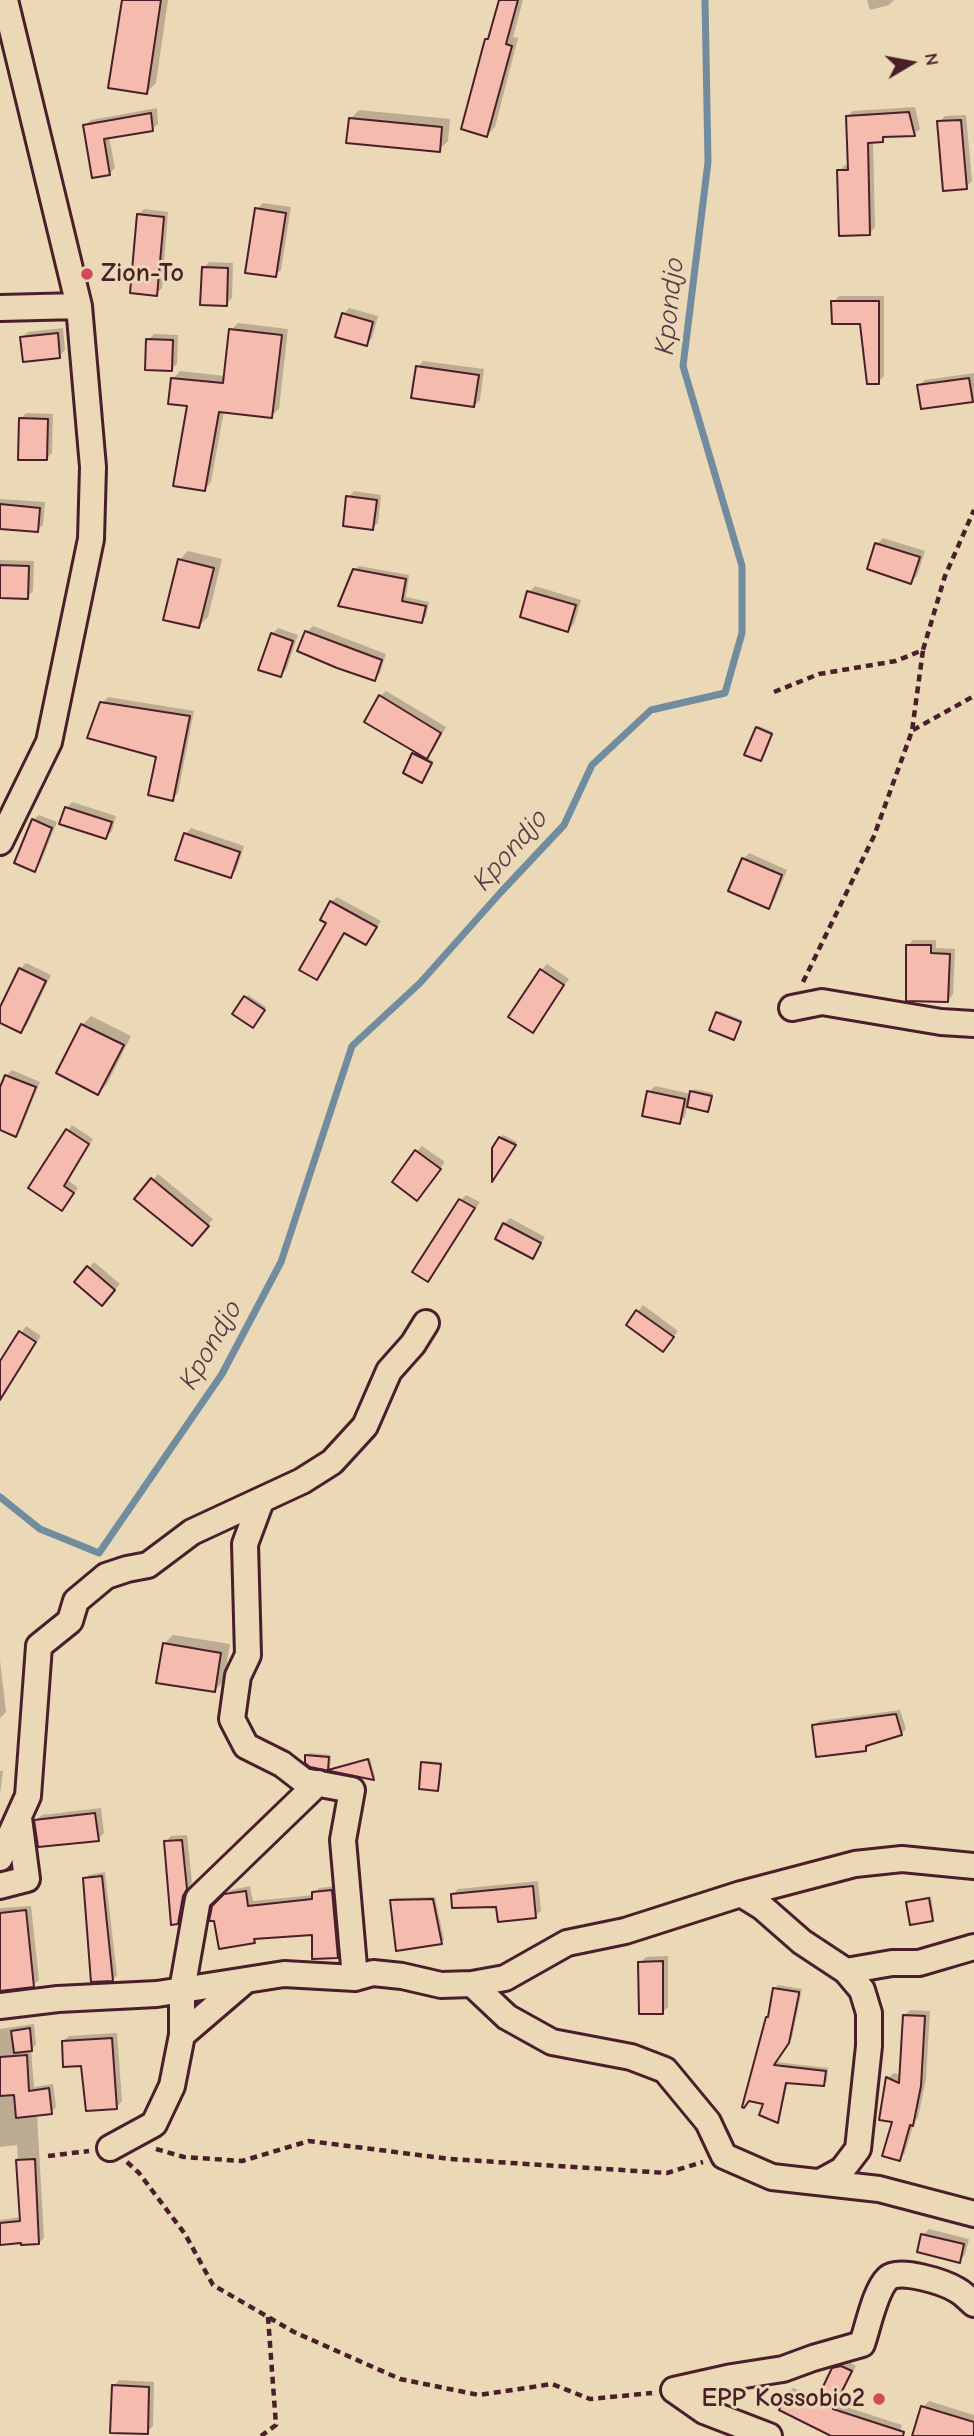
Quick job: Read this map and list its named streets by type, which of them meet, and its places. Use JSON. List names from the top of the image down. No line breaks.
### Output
{"water":["Kpondjo"],"places":["Zion-To","EPP Kossobio2"],"north":"right"}
